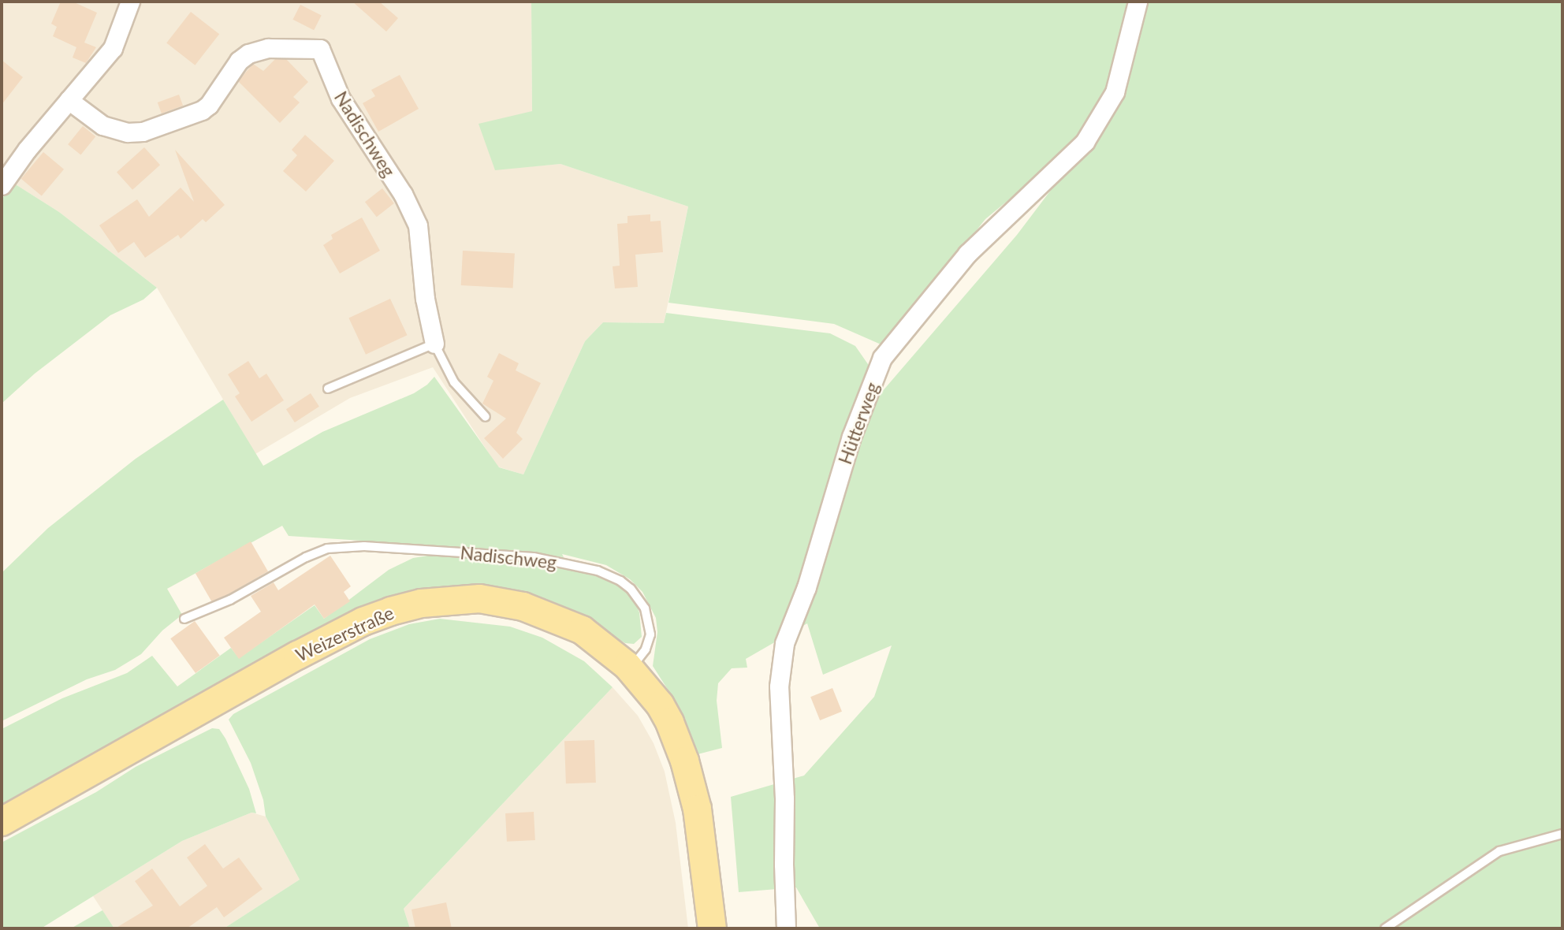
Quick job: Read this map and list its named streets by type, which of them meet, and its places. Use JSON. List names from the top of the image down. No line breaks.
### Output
{"streets":{"main road":["Weizerstraße"],"street":["Nadischweg","Hütterweg"]},"crossings":[["Nadischweg","Weizerstraße"]]}
